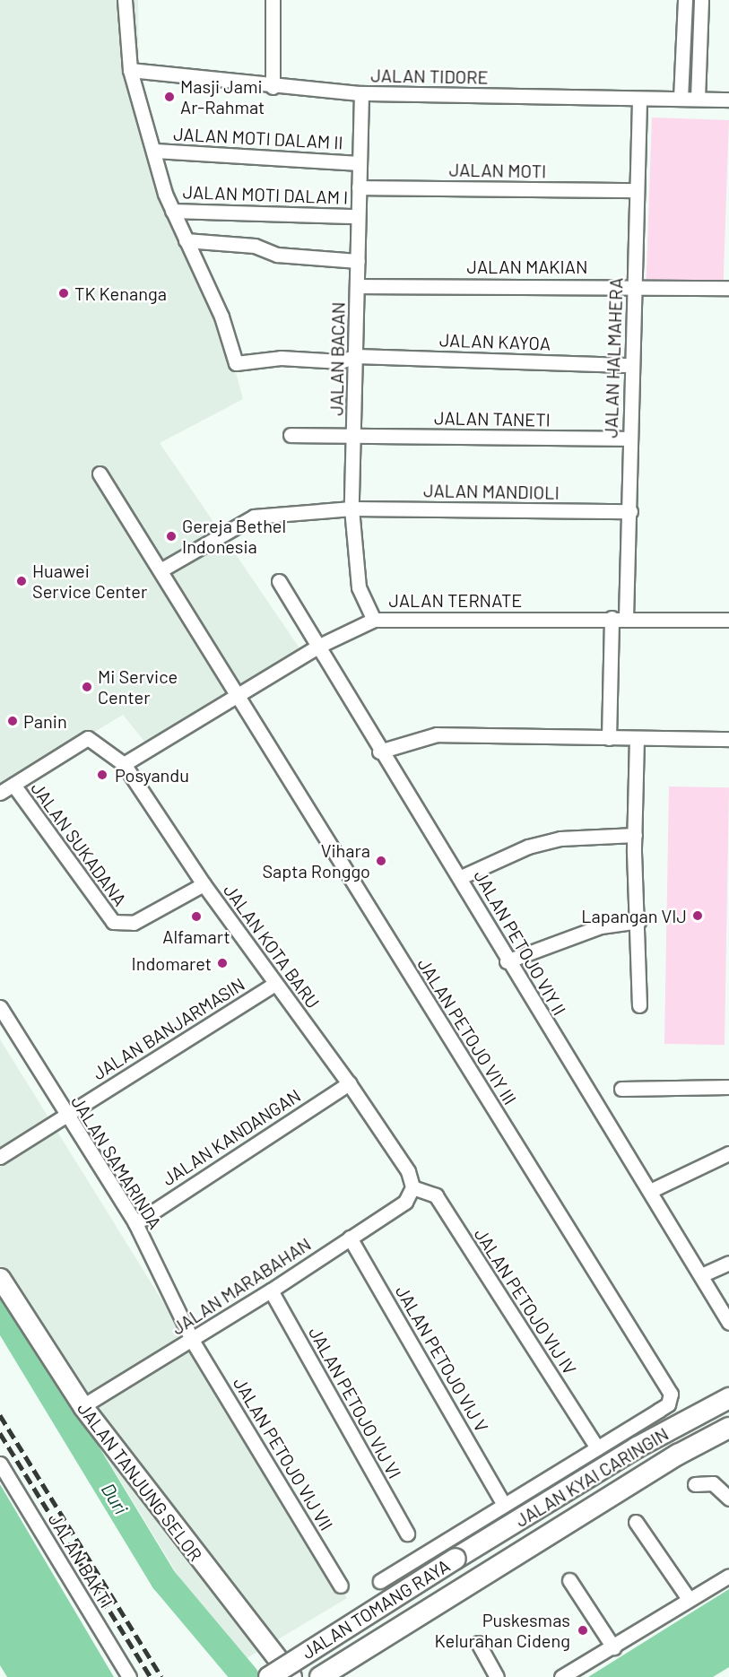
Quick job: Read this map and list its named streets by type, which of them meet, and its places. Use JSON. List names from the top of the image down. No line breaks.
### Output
{"streets":{"main road":["JALAN KYAI CARINGIN","JALAN TOMANG RAYA"],"street":["JALAN TIDORE","JALAN MOTI DALAM II","JALAN MOTI","JALAN MOTI DALAM I","JALAN MAKIAN","JALAN KAYOA","JALAN HALMAHERA","JALAN BACAN","JALAN TANETI","JALAN MANDIOLI","JALAN TERNATE","JALAN SUKADANA","JALAN PETOJO VIY II","JALAN KOTA BARU","JALAN BANJARMASIN","JALAN PETOJO VIY III","JALAN KANDANGAN","JALAN SAMARINDA","JALAN MARABAHAN","JALAN PETOJO VIJ IV","JALAN PETOJO VIJ V","JALAN PETOJO VIJ VI","JALAN PETOJO VIJ VII","JALAN TANJUNG SELOR","JALAN BAKTI"]},"crossings":[["JALAN TIDORE","JALAN HALMAHERA"],["JALAN TIDORE","JALAN BACAN"],["JALAN MOTI DALAM II","JALAN BACAN"],["JALAN MOTI","JALAN HALMAHERA"],["JALAN MOTI","JALAN BACAN"],["JALAN MOTI DALAM I","JALAN BACAN"],["JALAN MAKIAN","JALAN HALMAHERA"],["JALAN MAKIAN","JALAN BACAN"],["JALAN KAYOA","JALAN HALMAHERA"],["JALAN KAYOA","JALAN BACAN"],["JALAN HALMAHERA","JALAN TANETI"],["JALAN HALMAHERA","JALAN MANDIOLI"],["JALAN HALMAHERA","JALAN TERNATE"],["JALAN BACAN","JALAN TANETI"],["JALAN BACAN","JALAN MANDIOLI"],["JALAN BACAN","JALAN TERNATE"],["JALAN TERNATE","JALAN PETOJO VIY II"],["JALAN TERNATE","JALAN KOTA BARU"],["JALAN TERNATE","JALAN PETOJO VIY III"],["JALAN SUKADANA","JALAN KOTA BARU"],["JALAN KOTA BARU","JALAN BANJARMASIN"],["JALAN KOTA BARU","JALAN KANDANGAN"],["JALAN KOTA BARU","JALAN MARABAHAN"],["JALAN KOTA BARU","JALAN PETOJO VIJ IV"],["JALAN BANJARMASIN","JALAN SAMARINDA"],["JALAN PETOJO VIY III","JALAN PETOJO VIJ IV"],["JALAN KANDANGAN","JALAN SAMARINDA"],["JALAN SAMARINDA","JALAN MARABAHAN"],["JALAN SAMARINDA","JALAN PETOJO VIJ VII"],["JALAN MARABAHAN","JALAN PETOJO VIJ IV"],["JALAN MARABAHAN","JALAN PETOJO VIJ V"],["JALAN MARABAHAN","JALAN PETOJO VIJ VI"],["JALAN MARABAHAN","JALAN PETOJO VIJ VII"],["JALAN MARABAHAN","JALAN TANJUNG SELOR"],["JALAN KYAI CARINGIN","JALAN TOMANG RAYA"]],"water":["Duri"],"places":["Masji Jami Ar-Rahmat","TK Kenanga","Gereja Bethel Indonesia","Huawei Service Center","Mi Service Center","Panin","Posyandu","Vihara Sapta Ronggo","Lapangan VIJ","Alfamart","Indomaret","Puskesmas Kelurahan Cideng"]}
